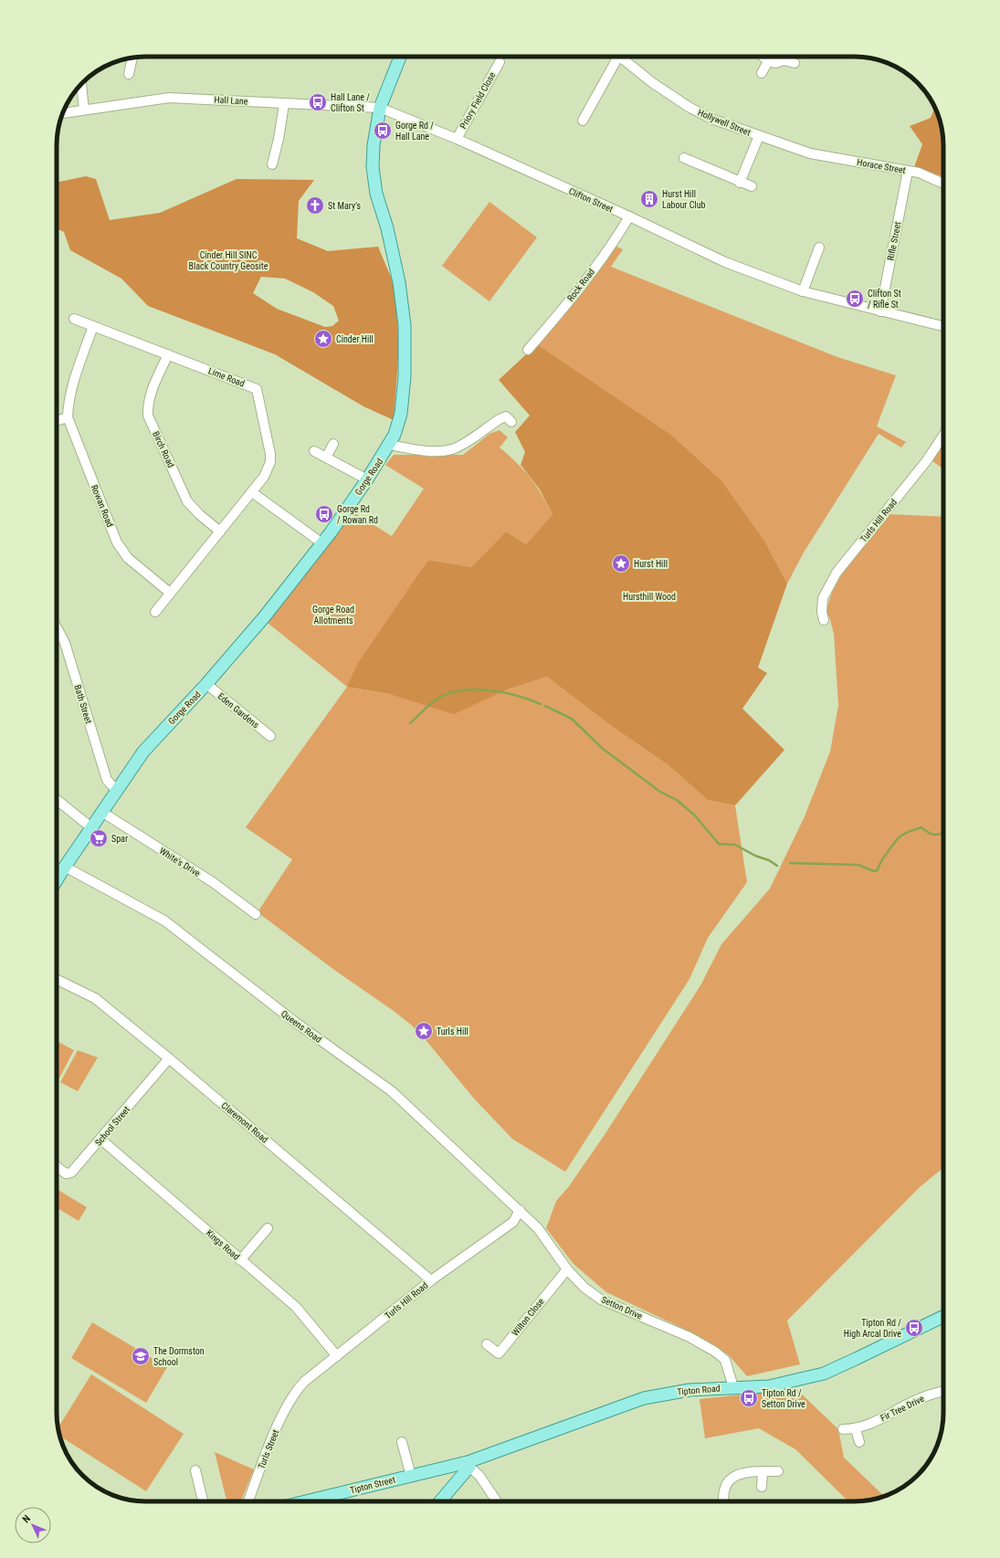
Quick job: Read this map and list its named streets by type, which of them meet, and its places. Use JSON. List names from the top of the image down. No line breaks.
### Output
{"streets":{"main road":["Gorge Road","Tipton Road","Tipton Street"],"street":["Hall Lane","Priory Field Close","Hollywell Street","Horace Street","Clifton Street","Rifle Street","Rock Road","Lime Road","Birch Road","Rowan Road","Turls Hill Road","Bath Street","Eden Gardens","White's Drive","Queens Road","Claremont Road","School Street","Kings Road","Setton Drive","Wilton Close","Fir Tree Drive","Turls Street"]},"crossings":[["Hall Lane","Clifton Street"],["Hall Lane","Gorge Road"],["Priory Field Close","Clifton Street"],["Hollywell Street","Horace Street"],["Horace Street","Rifle Street"],["Clifton Street","Rifle Street"],["Clifton Street","Rock Road"],["Clifton Street","Gorge Road"],["Lime Road","Birch Road"],["Gorge Road","Bath Street"],["Gorge Road","Eden Gardens"],["Gorge Road","White's Drive"],["Gorge Road","Queens Road"],["Turls Hill Road","Queens Road"],["Turls Hill Road","Claremont Road"],["Turls Hill Road","Kings Road"],["Turls Hill Road","Setton Drive"],["Turls Hill Road","Turls Street"],["Queens Road","Setton Drive"],["Claremont Road","School Street"],["School Street","Kings Road"],["Setton Drive","Wilton Close"],["Setton Drive","Tipton Road"],["Tipton Road","Tipton Street"]],"parks":["Cinder Hill SINC Black Country Geosite","Hursthill Wood","Gorge Road Allotments"],"places":{"bus stop":["Hall Lane / Clifton St","Gorge Rd / Hall Lane","Clifton St / Rifle St","Gorge Rd / Rowan Rd","Tipton Rd / High Arcal Drive","Tipton Rd / Setton Drive"],"building":["Hurst Hill Labour Club"],"church":["St Mary's"],"place":["Cinder Hill","Hurst Hill","Turls Hill"],"supermarket":["Spar"],"school or university":["The Dormston School"]},"north":"top left"}
